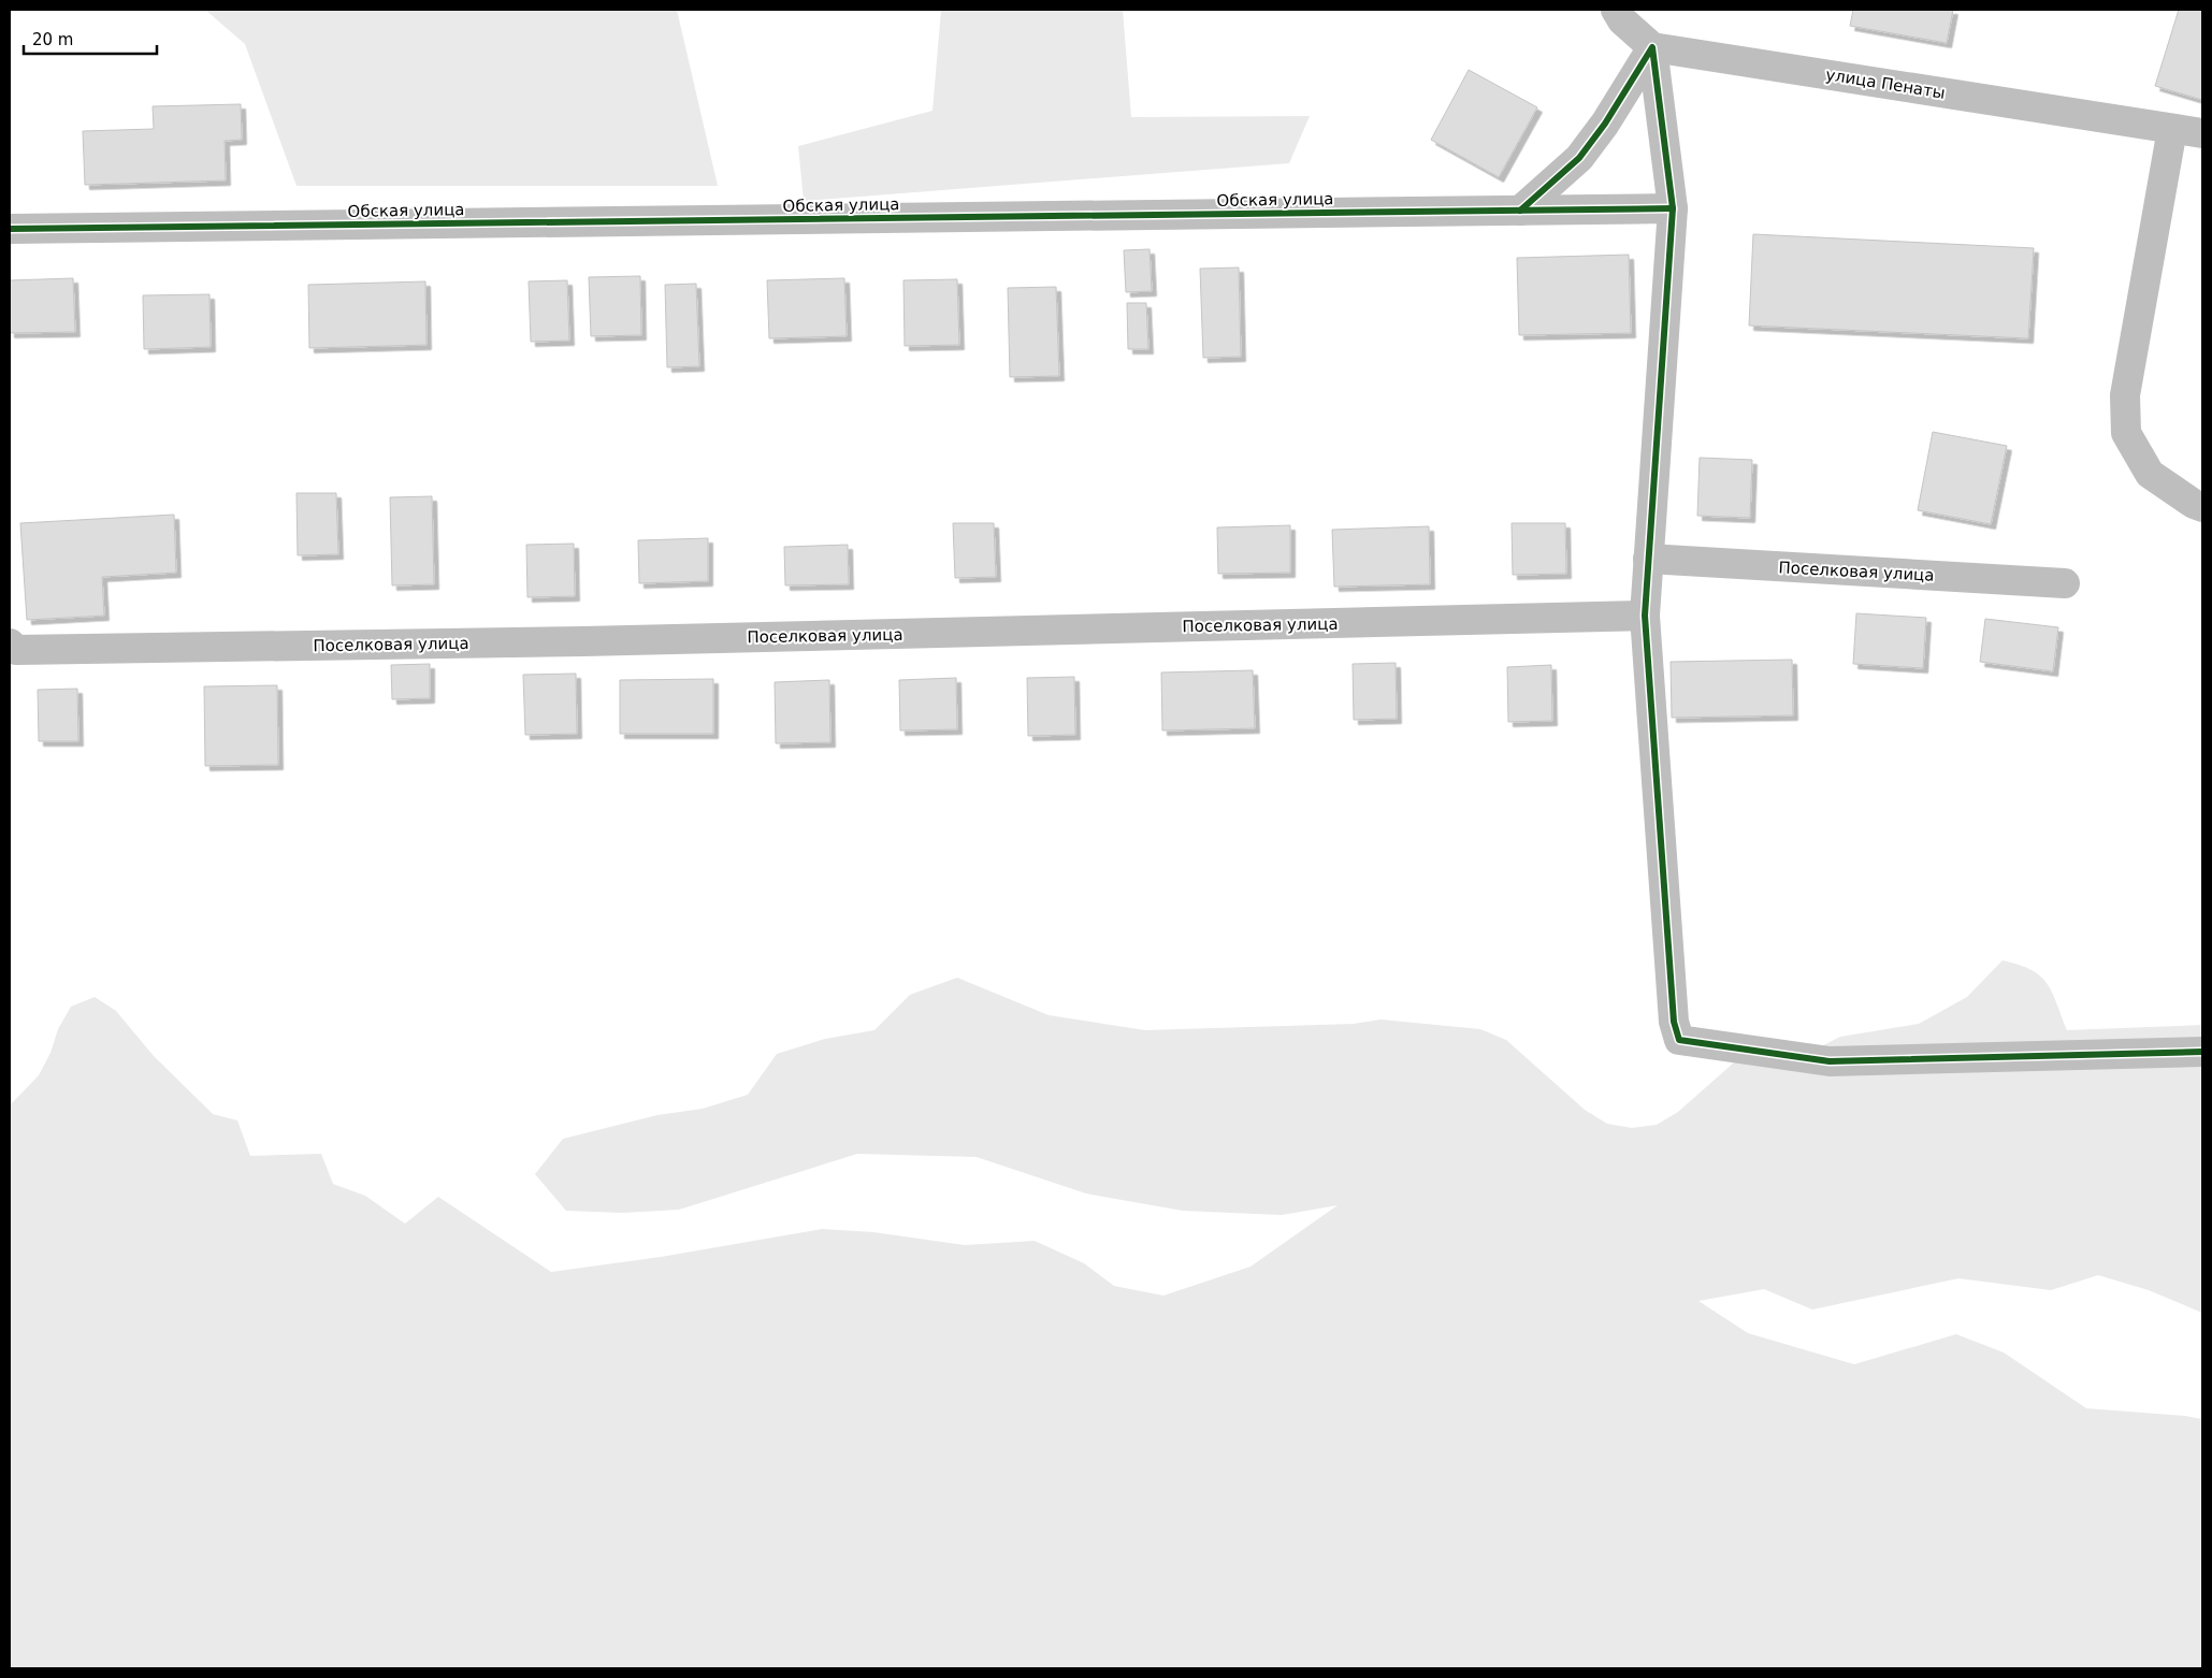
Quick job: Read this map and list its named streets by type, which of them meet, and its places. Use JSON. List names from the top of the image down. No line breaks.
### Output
{"streets":{"street":["улица Пенаты","Обская улица","Поселковая улица"]},"scale_bar":"20 m"}
